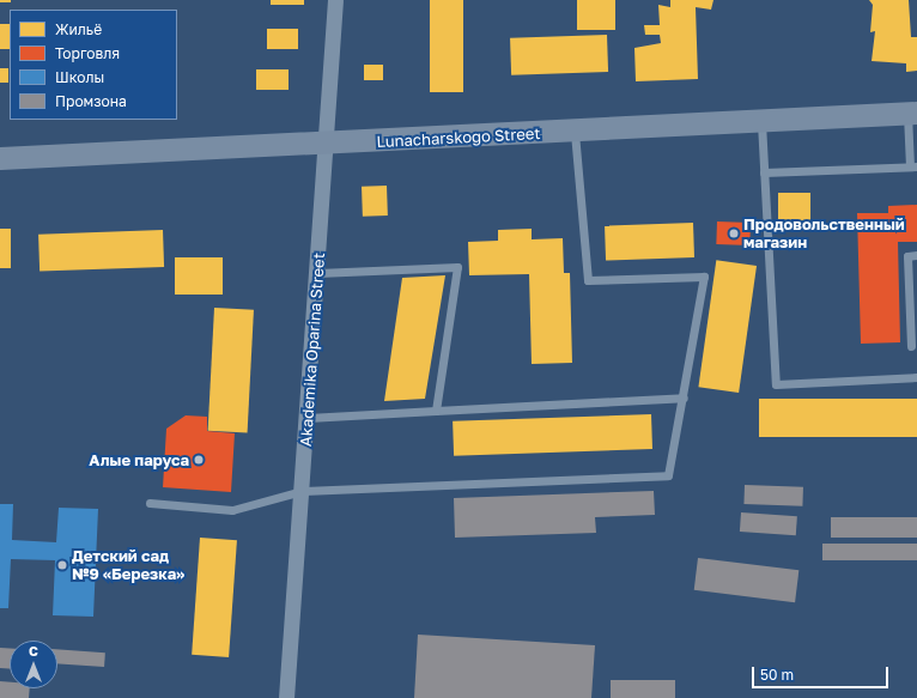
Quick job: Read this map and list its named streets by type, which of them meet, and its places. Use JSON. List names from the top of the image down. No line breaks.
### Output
{"streets":{"street":["Lunacharskogo Street","Akademika Oparina Street"]},"crossings":[["Lunacharskogo Street","Akademika Oparina Street"]],"places":["Продовольственный магазин","Алые паруса","Детский сад №9 «Березка»"],"legend":["Жильё","Торговля","Школы","Промзона"],"scale_bar":"50 m","north":"top"}
